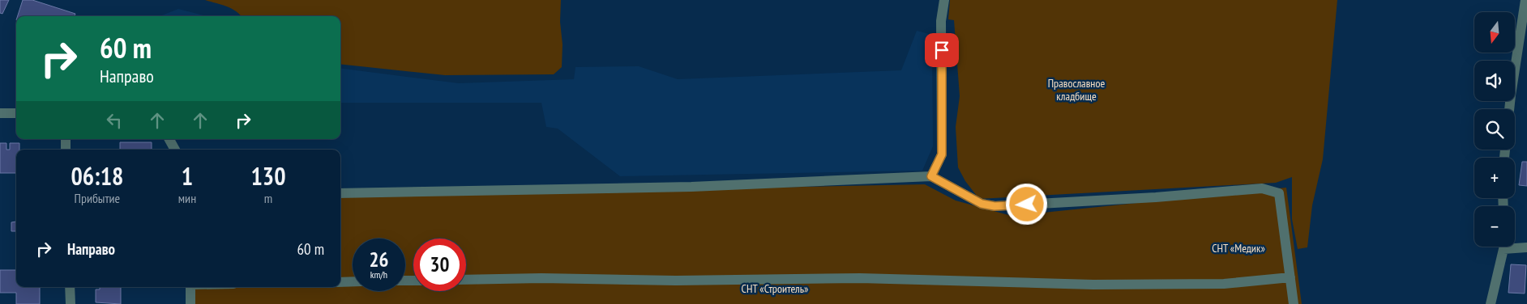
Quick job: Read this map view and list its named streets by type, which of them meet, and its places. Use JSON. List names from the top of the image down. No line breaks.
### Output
{"parks":["Православное кладбище","СНТ «Медик»","СНТ «Строитель»"],"north":"bottom","page":{"map_buttons":["+","−"],"turn":["60 m","Направо"],"eta":["06:18","Прибытие","1","мин","130","m"],"list":[{"name":"Направо","value":"60 m"}],"speed":"26 km/h","limit":"30"}}
